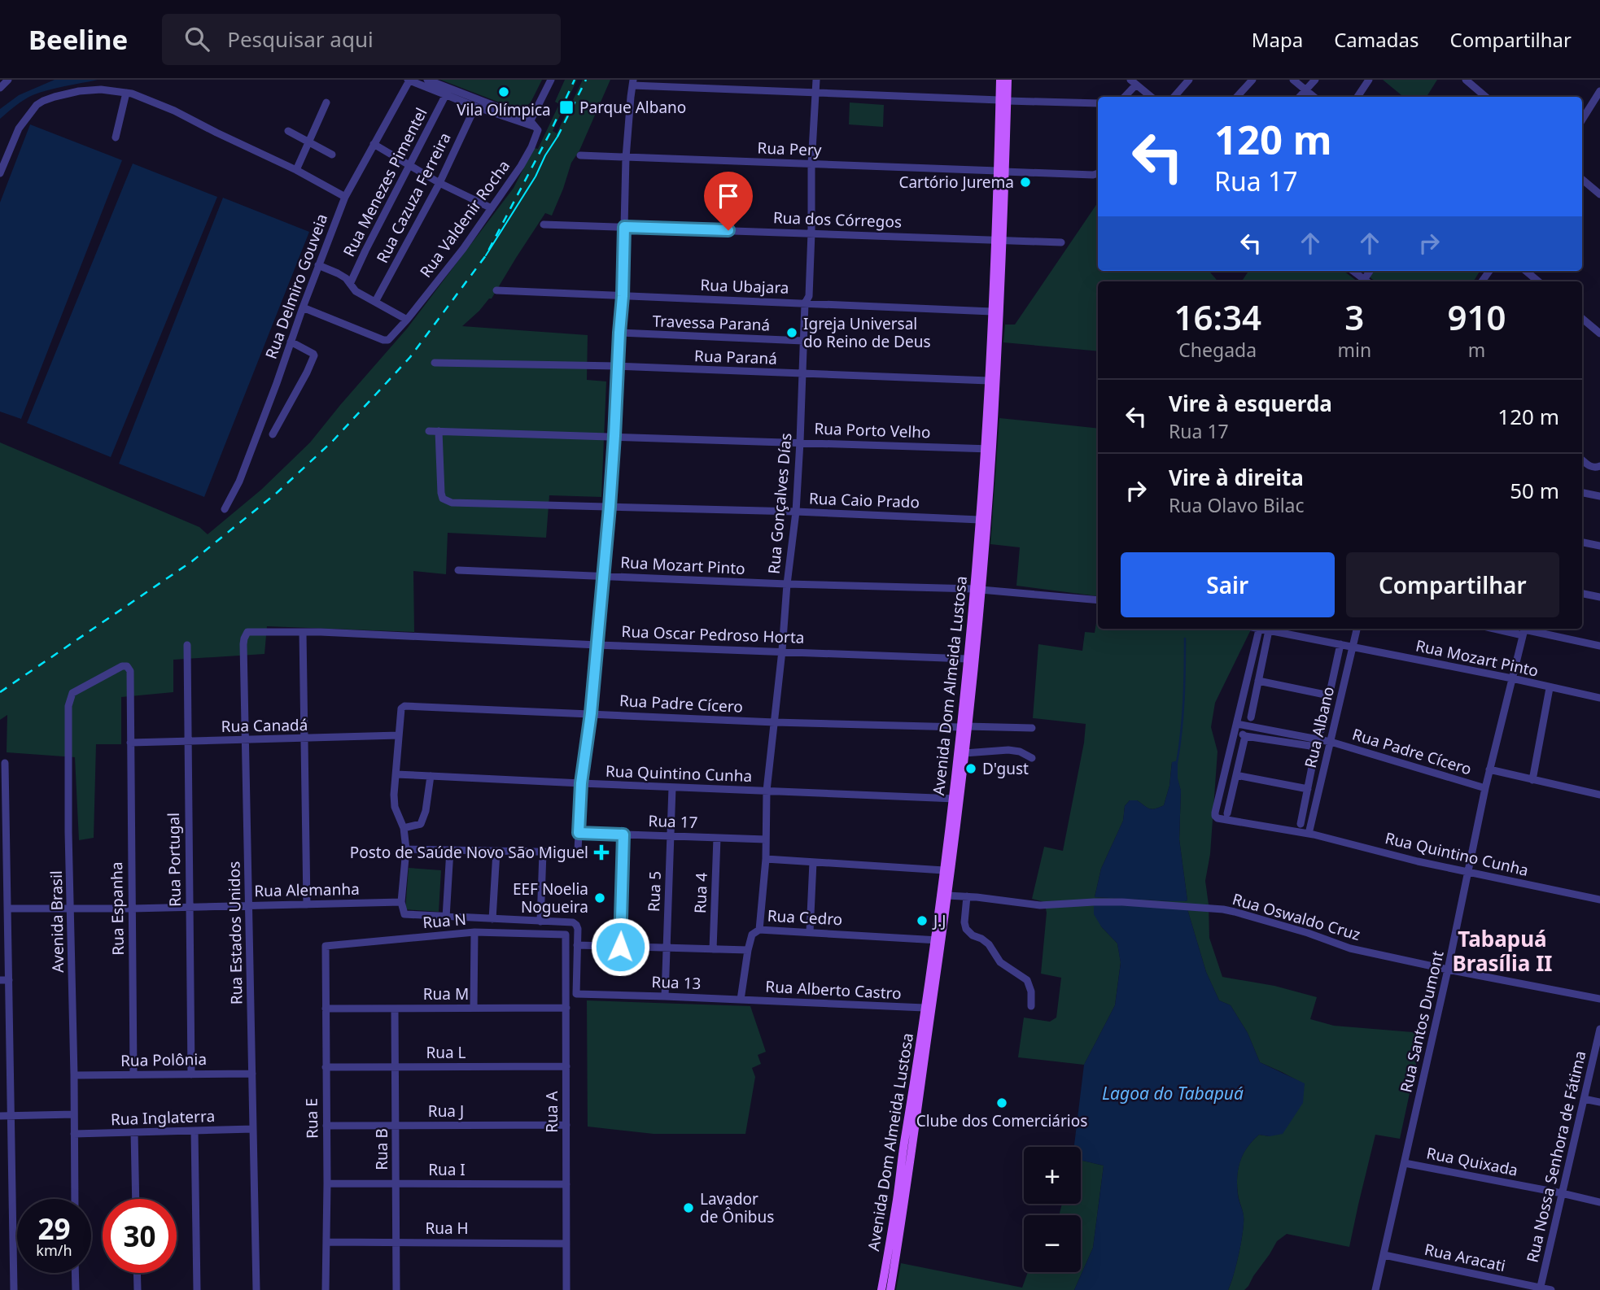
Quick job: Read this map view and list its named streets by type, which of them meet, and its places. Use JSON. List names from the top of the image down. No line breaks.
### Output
{"streets":{"main road":["Avenida Dom Almeida Lustosa"],"street":["Rua Pery","Rua Menezes Pimentel","Rua Cazuza Ferreira","Rua Valdenir Rocha","Rua dos Córregos","Rua Delmiro Gouveia","Rua Ubajara","Travessa Paraná","Rua Paraná","Rua Porto Velho","Rua Caio Prado","Rua Gonçalves Días","Rua Mozart Pinto","Rua Oscar Pedroso Horta","Rua Padre Cícero","Rua Canadá","Rua Albano","Rua Quintino Cunha","Rua 17","Rua Portugal","Rua Alemanha","Rua 5","Rua 4","Rua Espanha","Rua Oswaldo Cruz","Rua Cedro","Rua N","Avenida Brasil","Rua Estados Unidos","Rua 13","Rua Alberto Castro","Rua M","Rua Santos Dumont","Rua L","Rua Polônia","Rua J","Rua A","Rua Inglaterra","Rua E","Rua B","Rua Nossa Senhora de Fátima","Rua Quixada","Rua I","Rua H","Rua Aracati"]},"crossings":[["Rua Pery","Rua Gonçalves Días"],["Rua Pery","Avenida Dom Almeida Lustosa"],["Rua Valdenir Rocha","Rua Delmiro Gouveia"],["Rua dos Córregos","Rua Gonçalves Días"],["Rua dos Córregos","Avenida Dom Almeida Lustosa"],["Rua Ubajara","Rua Gonçalves Días"],["Rua Ubajara","Avenida Dom Almeida Lustosa"],["Travessa Paraná","Rua Gonçalves Días"],["Rua Paraná","Rua Gonçalves Días"],["Rua Paraná","Avenida Dom Almeida Lustosa"],["Rua Porto Velho","Rua Caio Prado"],["Rua Porto Velho","Rua Gonçalves Días"],["Rua Porto Velho","Avenida Dom Almeida Lustosa"],["Rua Caio Prado","Rua Gonçalves Días"],["Rua Caio Prado","Avenida Dom Almeida Lustosa"],["Rua Gonçalves Días","Rua Mozart Pinto"],["Rua Gonçalves Días","Rua Oscar Pedroso Horta"],["Rua Gonçalves Días","Rua Padre Cícero"],["Rua Gonçalves Días","Rua Quintino Cunha"],["Rua Gonçalves Días","Rua 17"],["Rua Gonçalves Días","Rua Cedro"],["Rua Mozart Pinto","Avenida Dom Almeida Lustosa"],["Rua Mozart Pinto","Rua Albano"],["Rua Mozart Pinto","Rua Santos Dumont"],["Rua Oscar Pedroso Horta","Avenida Dom Almeida Lustosa"],["Rua Oscar Pedroso Horta","Rua Estados Unidos"],["Avenida Dom Almeida Lustosa","Rua Padre Cícero"],["Avenida Dom Almeida Lustosa","Rua Quintino Cunha"],["Avenida Dom Almeida Lustosa","Rua Oswaldo Cruz"],["Avenida Dom Almeida Lustosa","Rua Cedro"],["Avenida Dom Almeida Lustosa","Rua Alberto Castro"],["Rua Padre Cícero","Rua Canadá"],["Rua Padre Cícero","Rua Albano"],["Rua Padre Cícero","Rua Quintino Cunha"],["Rua Padre Cícero","Rua Santos Dumont"],["Rua Canadá","Rua Portugal"],["Rua Canadá","Rua Espanha"],["Rua Canadá","Rua Estados Unidos"],["Rua Albano","Rua Quintino Cunha"],["Rua Quintino Cunha","Rua 5"],["Rua Quintino Cunha","Rua Santos Dumont"],["Rua 17","Rua 5"],["Rua 17","Rua 4"],["Rua Portugal","Rua Alemanha"],["Rua Portugal","Rua Polônia"],["Rua Alemanha","Rua Espanha"],["Rua Alemanha","Avenida Brasil"],["Rua Alemanha","Rua Estados Unidos"],["Rua 5","Rua 13"],["Rua Espanha","Avenida Brasil"],["Rua Espanha","Rua Polônia"],["Rua Oswaldo Cruz","Rua Santos Dumont"],["Rua N","Rua A"],["Rua N","Rua E"],["Avenida Brasil","Rua Polônia"],["Avenida Brasil","Rua Inglaterra"],["Rua Estados Unidos","Rua Polônia"],["Rua Estados Unidos","Rua Inglaterra"],["Rua 13","Rua Alberto Castro"],["Rua M","Rua A"],["Rua M","Rua E"],["Rua M","Rua B"],["Rua Santos Dumont","Rua Quixada"],["Rua Santos Dumont","Rua Aracati"],["Rua L","Rua A"],["Rua L","Rua E"],["Rua L","Rua B"],["Rua J","Rua A"],["Rua J","Rua E"],["Rua J","Rua B"],["Rua A","Rua I"],["Rua A","Rua H"],["Rua E","Rua I"],["Rua E","Rua H"],["Rua B","Rua I"],["Rua B","Rua H"],["Rua Nossa Senhora de Fátima","Rua Quixada"],["Rua Nossa Senhora de Fátima","Rua Aracati"]],"districts":["Tabapuá Brasília II"],"water":["Lagoa do Tabapuá"],"places":{"other":["Vila Olímpica","Cartório Jurema","Igreja Universal do Reino de Deus","D'gust","EEF Noelia Nogueira","J.J","Clube dos Comerciários","Lavador de Ônibus"],"transit":["Parque Albano"],"health":["Posto de Saúde Novo São Miguel"]},"page":{"header":"Beeline","search":"Pesquisar aqui","nav":["Mapa","Camadas","Compartilhar"],"turn":["120 m","Rua 17"],"eta":["16:34","Chegada","3","min","910","m"],"list":[{"name":"Vire à esquerda","note":"Rua 17","value":"120 m"},{"name":"Vire à direita","note":"Rua Olavo Bilac","value":"50 m"}],"buttons":["Sair","Compartilhar"],"map_buttons":["+","−"],"speed":"29 km/h","limit":"30"}}
